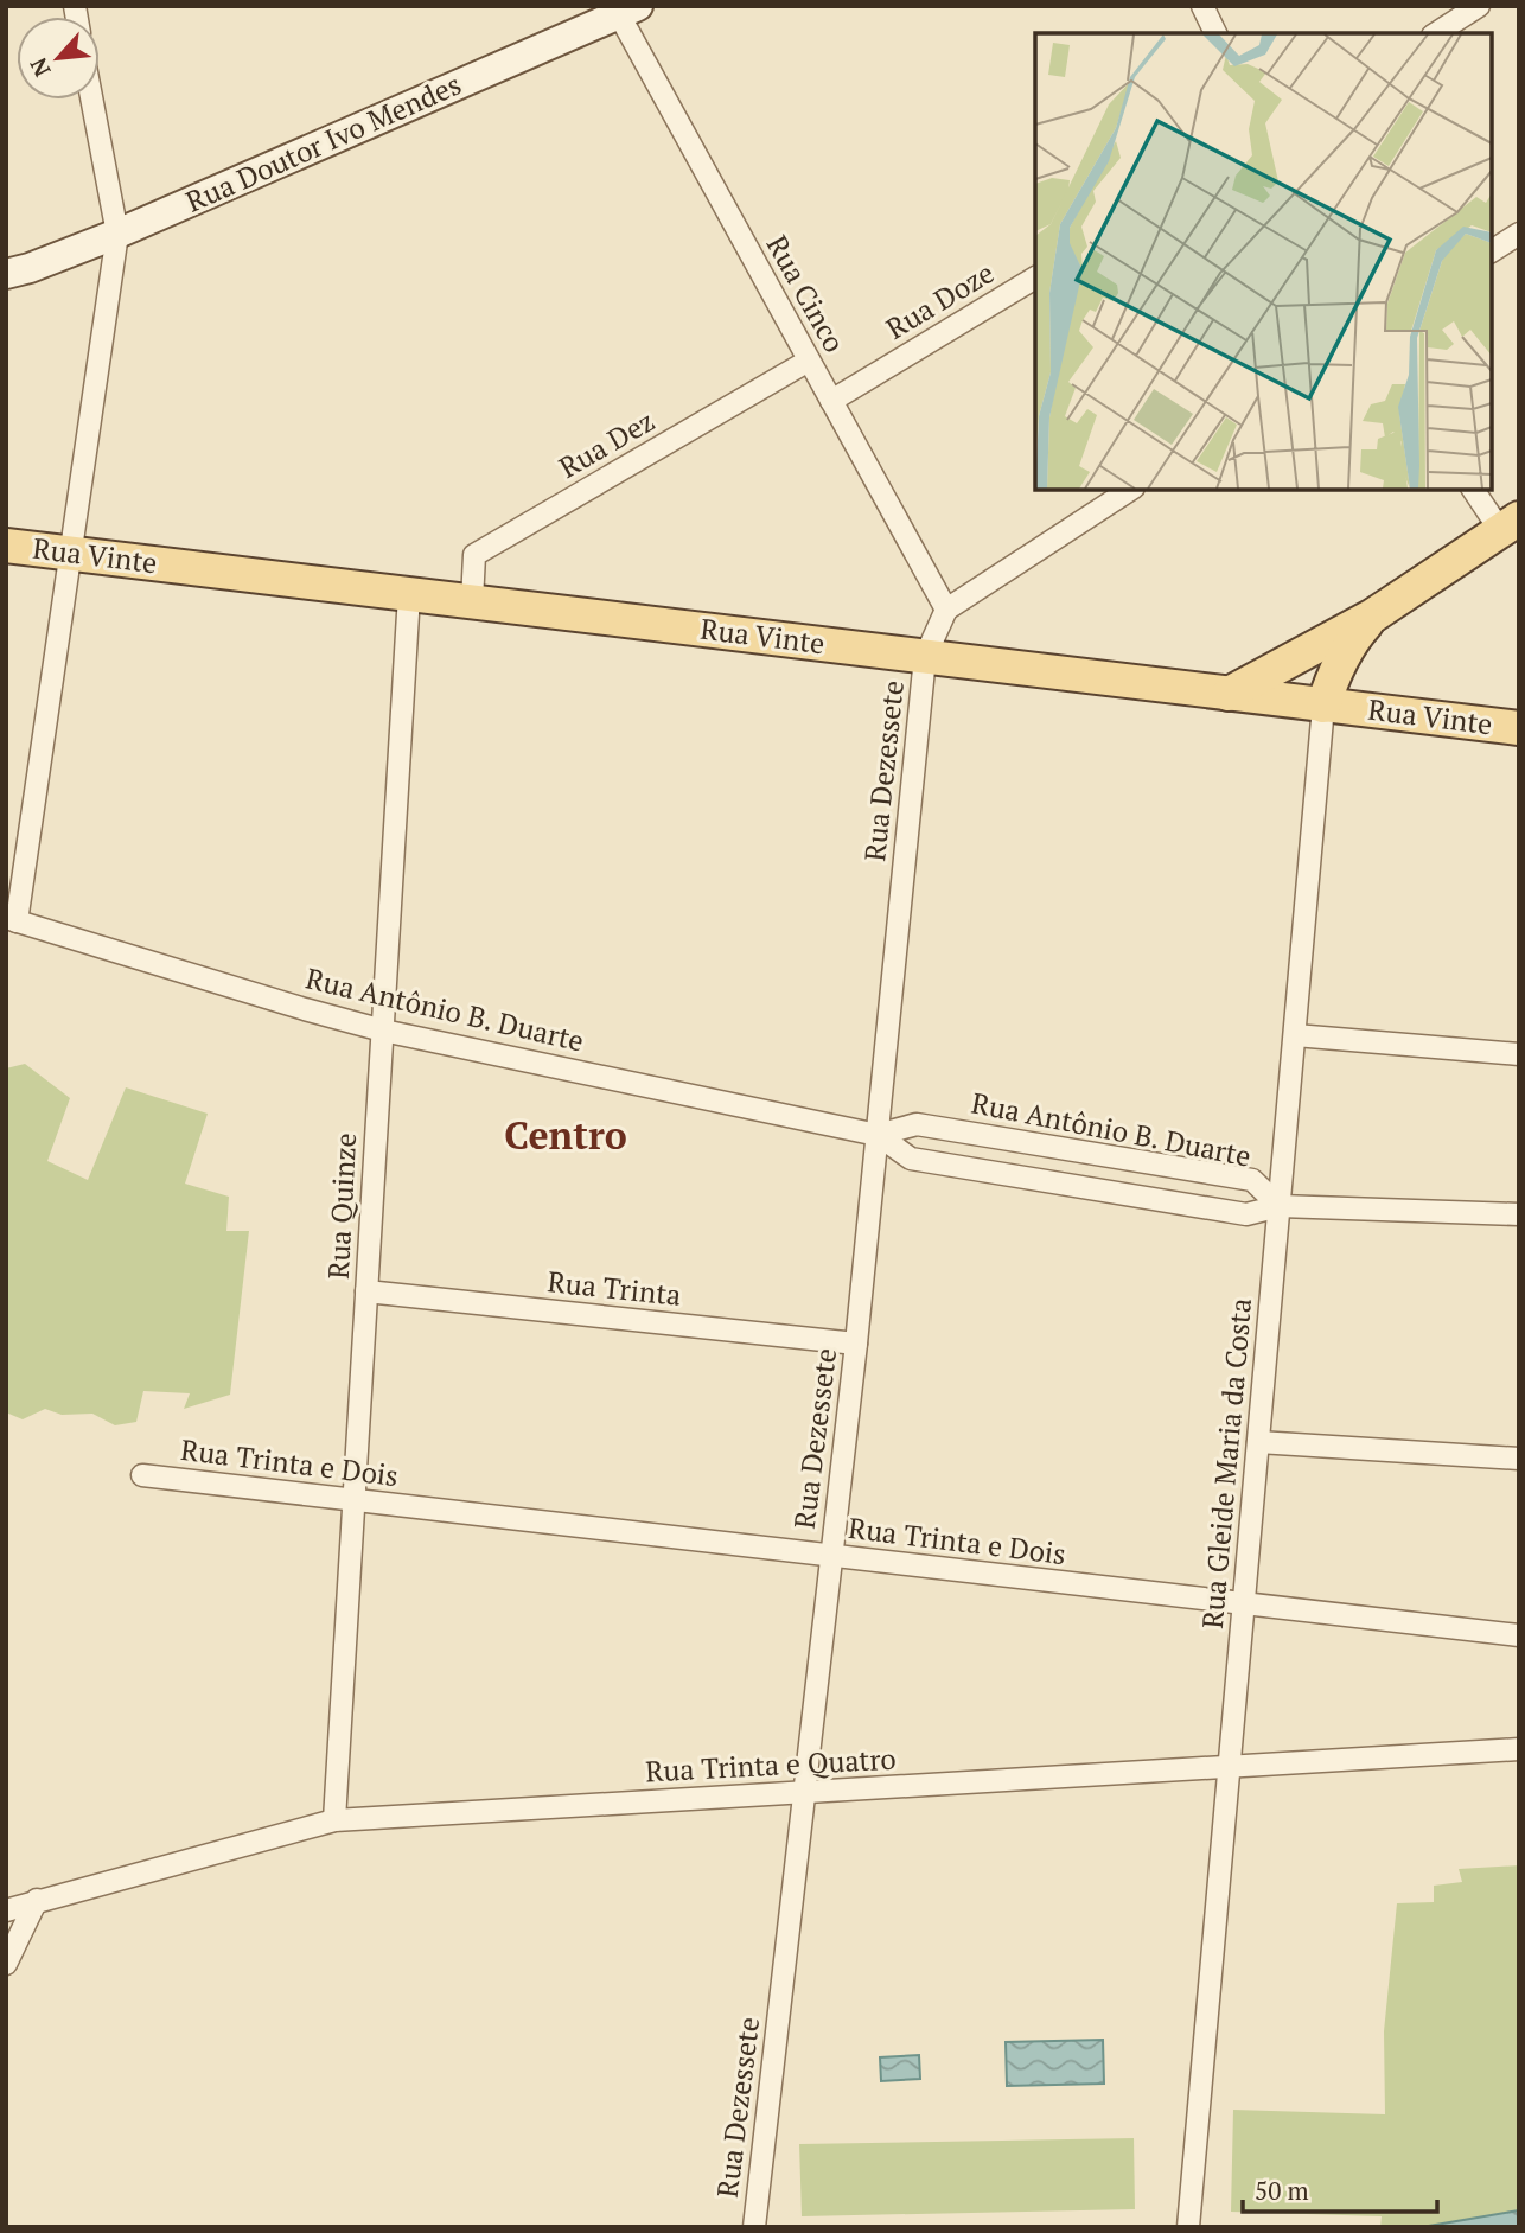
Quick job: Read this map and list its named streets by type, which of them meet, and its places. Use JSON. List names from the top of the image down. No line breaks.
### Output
{"streets":{"main road":["Rua Vinte"],"street":["Rua Doutor Ivo Mendes","Rua Cinco","Rua Doze","Rua Dez","Rua Dezessete","Rua Antônio B. Duarte","Rua Quinze","Rua Trinta","Rua Trinta e Dois","Rua Gleide Maria da Costa","Rua Trinta e Quatro"]},"crossings":[["Rua Doutor Ivo Mendes","Rua Cinco"],["Rua Cinco","Rua Doze"],["Rua Cinco","Rua Dez"],["Rua Cinco","Rua Dezessete"],["Rua Dez","Rua Vinte"],["Rua Vinte","Rua Dezessete"],["Rua Vinte","Rua Quinze"],["Rua Vinte","Rua Gleide Maria da Costa"],["Rua Dezessete","Rua Antônio B. Duarte"],["Rua Dezessete","Rua Trinta"],["Rua Dezessete","Rua Trinta e Dois"],["Rua Dezessete","Rua Trinta e Quatro"],["Rua Antônio B. Duarte","Rua Quinze"],["Rua Antônio B. Duarte","Rua Gleide Maria da Costa"],["Rua Quinze","Rua Trinta"],["Rua Quinze","Rua Trinta e Dois"],["Rua Quinze","Rua Trinta e Quatro"],["Rua Trinta e Dois","Rua Gleide Maria da Costa"],["Rua Gleide Maria da Costa","Rua Trinta e Quatro"]],"districts":["Centro"],"scale_bar":"50 m","north":"bottom left"}
